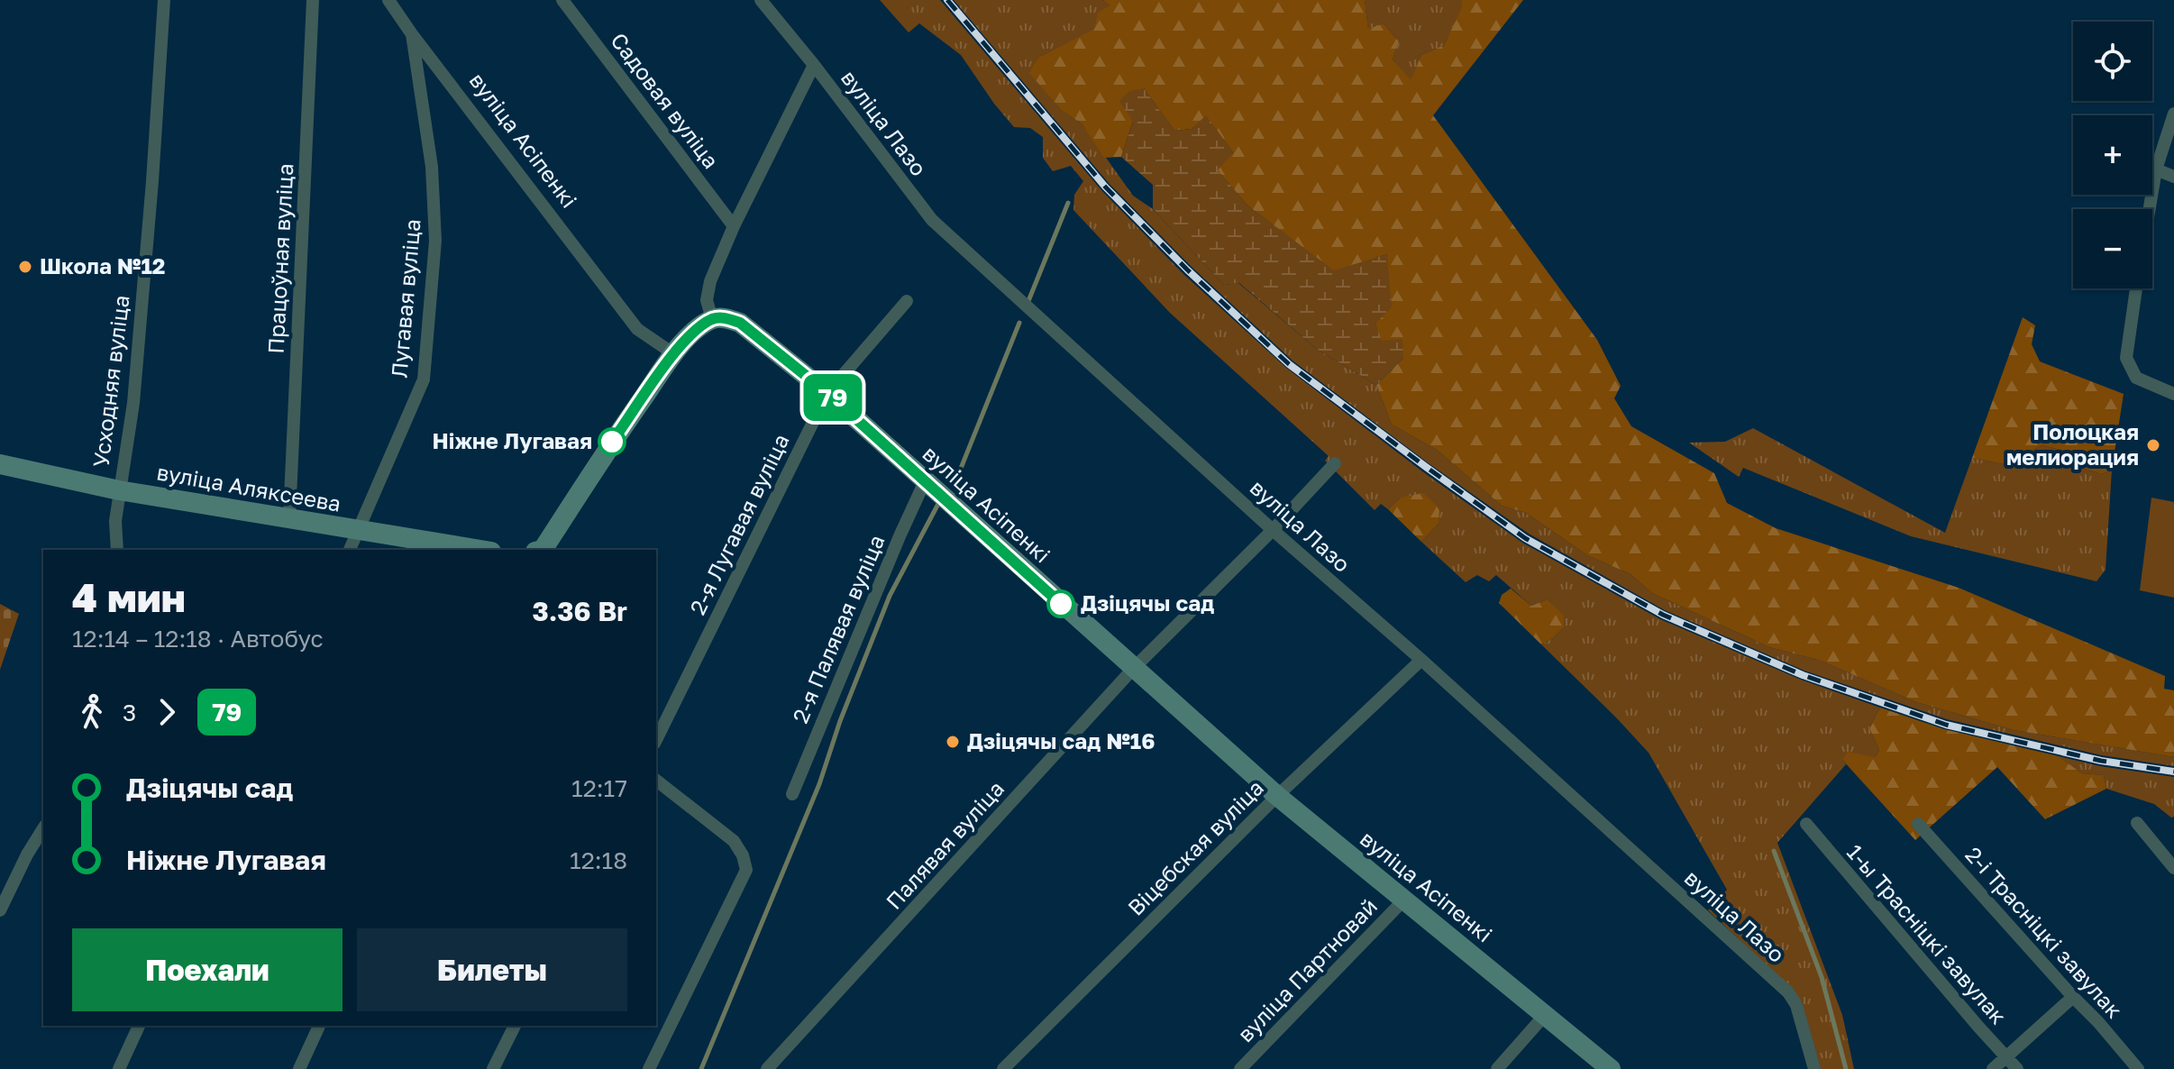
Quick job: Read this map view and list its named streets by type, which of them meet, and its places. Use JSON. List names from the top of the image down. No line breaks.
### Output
{"streets":{"street":["Садовая вуліца","вуліца Лазо","вуліца Асіпенкі","Працоўная вуліца","Лугавая вуліца","Усходняя вуліца","вуліца Аляксеева","2-я Лугавая вуліца","2-я Палявая вуліца","Палявая вуліца","Віцебская вуліца","2-і Трасніцкі завулак","1-ы Трасніцкі завулак","вуліца Партновай"]},"crossings":[["вуліца Лазо","Палявая вуліца"],["вуліца Лазо","Віцебская вуліца"],["вуліца Асіпенкі","Лугавая вуліца"],["вуліца Асіпенкі","2-я Лугавая вуліца"],["вуліца Асіпенкі","2-я Палявая вуліца"],["вуліца Асіпенкі","Палявая вуліца"],["вуліца Асіпенкі","Віцебская вуліца"],["вуліца Асіпенкі","вуліца Партновай"],["Працоўная вуліца","вуліца Аляксеева"],["Лугавая вуліца","вуліца Аляксеева"],["Усходняя вуліца","вуліца Аляксеева"]],"places":["Школа №12","Ніжне Лугавая","Полоцкая мелиорация","Дзіцячы сад","Дзіцячы сад №16"],"lines":["bus line 79"],"page":{"on_map":"79","map_buttons":["+","−"],"heading":["4 мин","12:14 – 12:18 · Автобус","3.36 Br"],"legs":["3","79"],"list":[{"name":"Дзіцячы сад","value":"12:17"},{"name":"Ніжне Лугавая","value":"12:18"}],"buttons":["Поехали","Билеты"]}}
